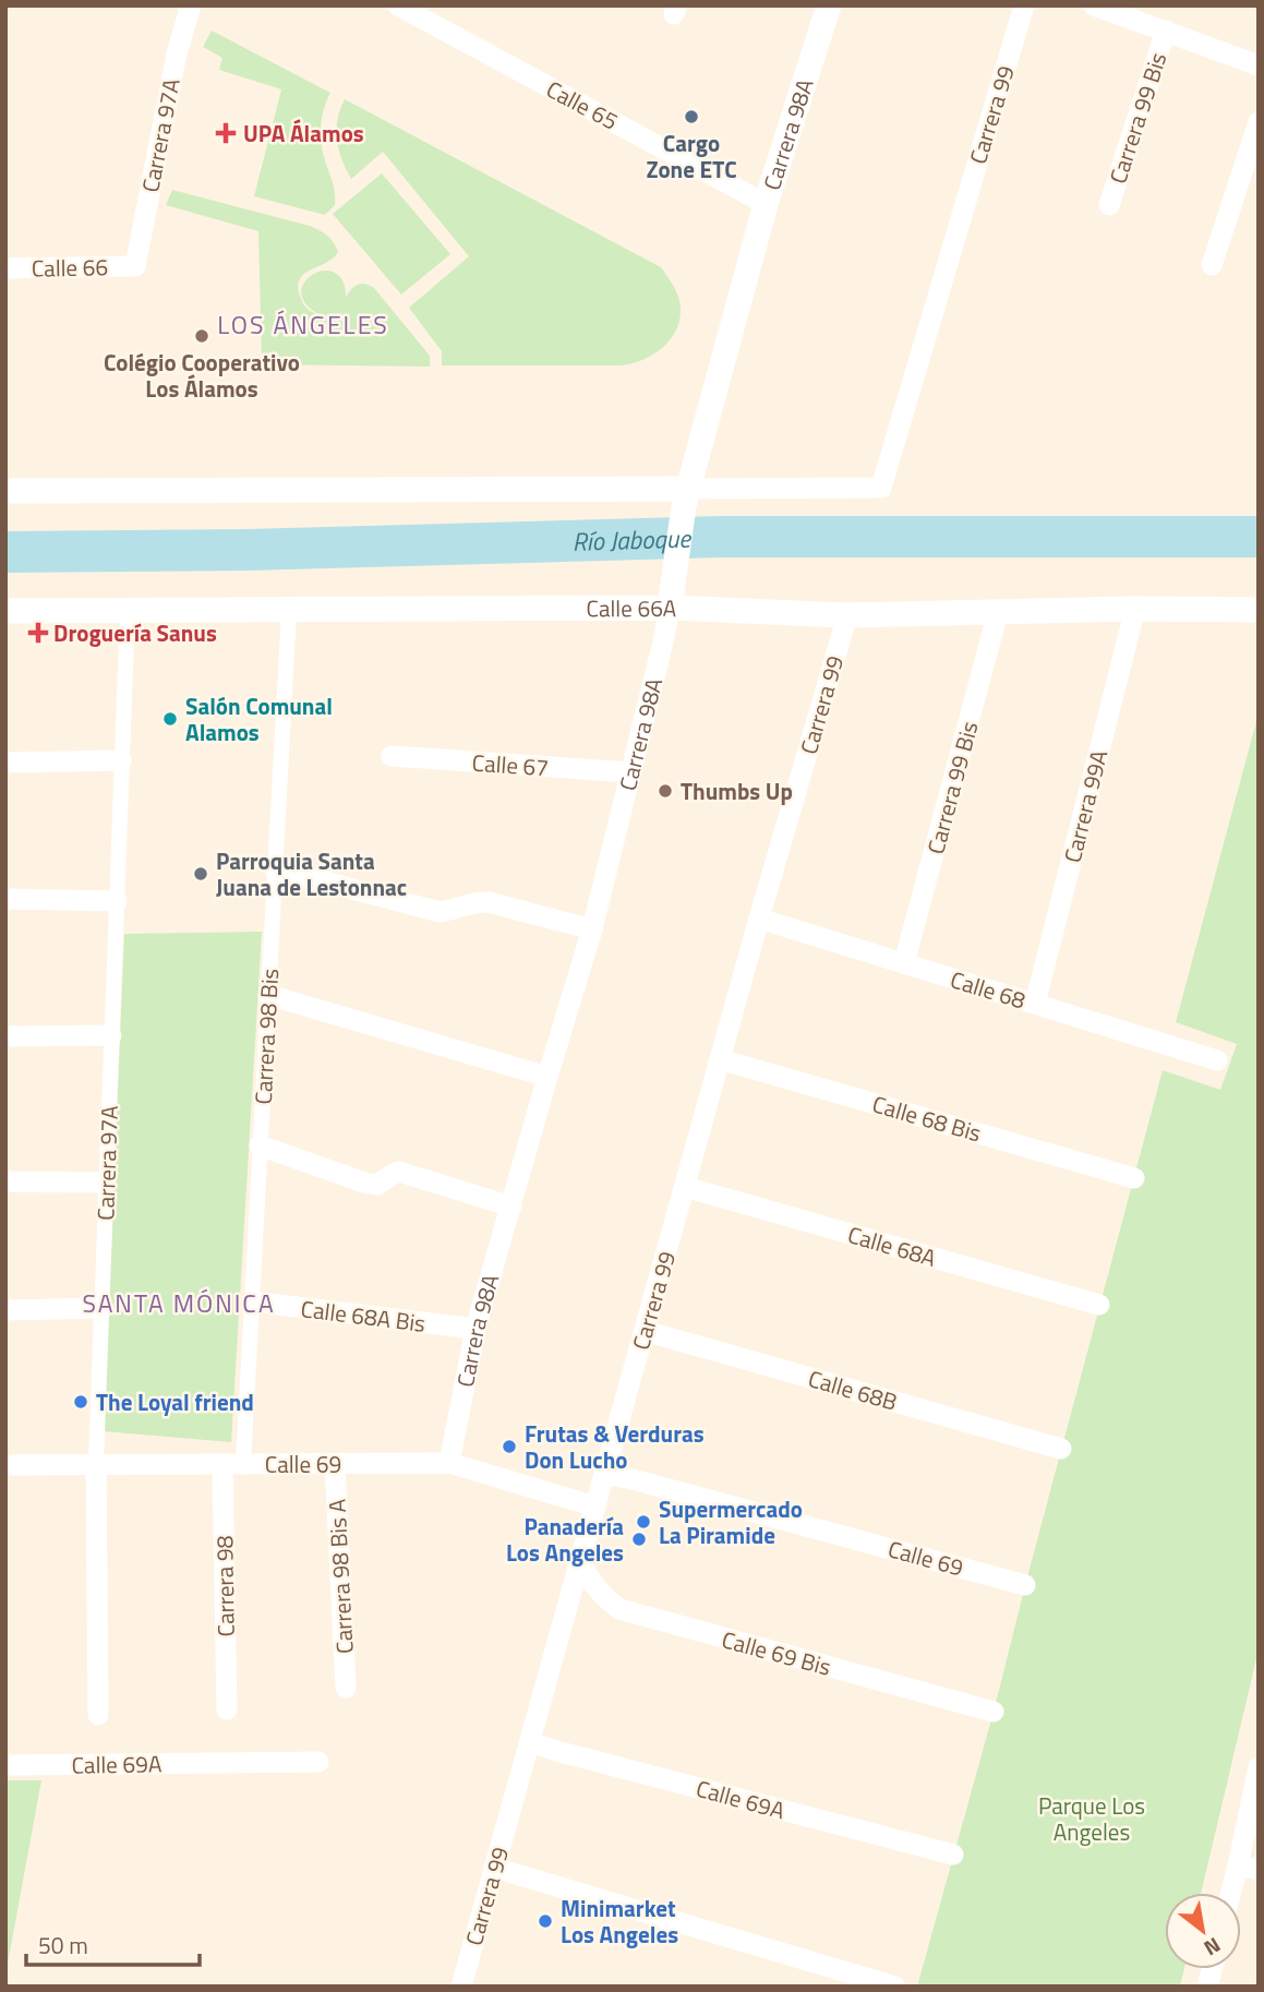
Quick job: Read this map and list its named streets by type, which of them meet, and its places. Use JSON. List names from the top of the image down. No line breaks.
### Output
{"streets":{"street":["Calle 65","Carrera 99","Carrera 99 Bis","Carrera 98A","Carrera 97A","Calle 66","Calle 66A","Calle 67","Carrera 99A","Calle 68","Carrera 98 Bis","Calle 68 Bis","Calle 68A","Calle 68A Bis","Calle 68B","Calle 69","Carrera 98 Bis A","Carrera 98","Calle 69 Bis","Calle 69A"]},"crossings":[["Calle 65","Carrera 98A"],["Carrera 99","Carrera 98A"],["Carrera 99","Calle 66A"],["Carrera 99","Calle 68"],["Carrera 99","Calle 68 Bis"],["Carrera 99","Calle 68A"],["Carrera 99","Calle 68B"],["Carrera 99","Calle 69"],["Carrera 99","Calle 69 Bis"],["Carrera 99","Calle 69A"],["Carrera 99 Bis","Calle 66A"],["Carrera 99 Bis","Calle 68"],["Carrera 98A","Calle 66A"],["Carrera 98A","Calle 67"],["Carrera 98A","Calle 68A Bis"],["Carrera 98A","Calle 69"],["Carrera 97A","Calle 66"],["Carrera 97A","Calle 66A"],["Carrera 97A","Calle 69"],["Calle 66A","Carrera 99A"],["Calle 66A","Carrera 98 Bis"],["Carrera 99A","Calle 68"],["Carrera 98 Bis","Calle 68A Bis"],["Carrera 98 Bis","Calle 69"],["Carrera 98 Bis","Carrera 98"],["Calle 69","Carrera 98 Bis A"],["Calle 69","Carrera 98"]],"districts":["LOS ÁNGELES","SANTA MÓNICA"],"water":["Río Jaboque"],"parks":["Parque Los Angeles"],"places":{"other":["Cargo Zone ETC","Colégio Cooperativo Los Álamos","Salón Comunal Alamos","Thumbs Up","Parroquia Santa Juana de Lestonnac","The Loyal friend","Frutas & Verduras Don Lucho","Supermercado La Piramide","Panadería Los Angeles","Minimarket Los Angeles"],"health":["UPA Álamos","Droguería Sanus"]},"scale_bar":"50 m","north":"bottom right"}
